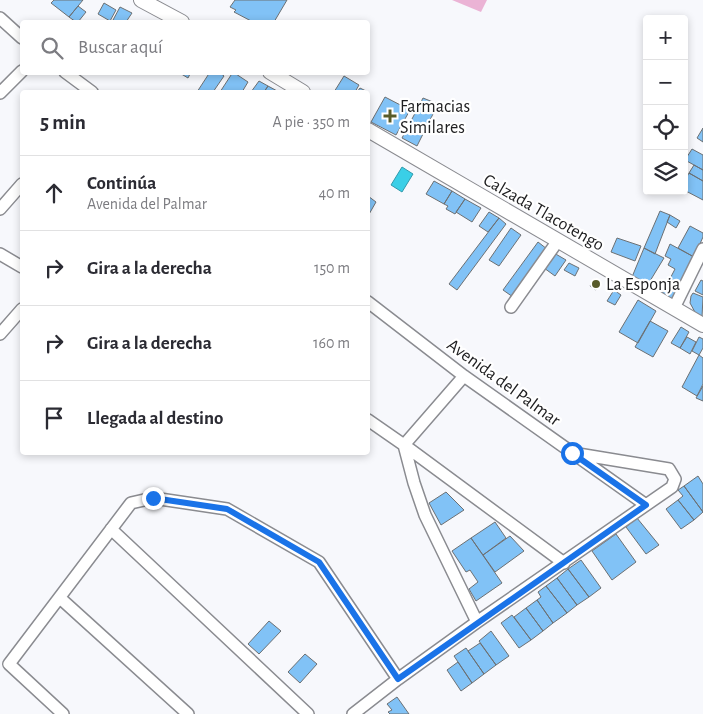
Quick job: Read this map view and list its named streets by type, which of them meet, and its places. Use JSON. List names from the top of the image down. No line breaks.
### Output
{"streets":{"street":["Calzada Tlacotengo","Avenida del Palmar"]},"places":{"health":["Farmacias Similares"],"other":["La Esponja"]},"page":{"map_buttons":["+","−"],"search":"Buscar aquí","heading":["5 min","A pie · 350 m"],"list":[["Continúa","Avenida del Palmar","40 m"],["Gira a la derecha","150 m"],["Gira a la derecha","160 m"],"Llegada al destino"]}}
